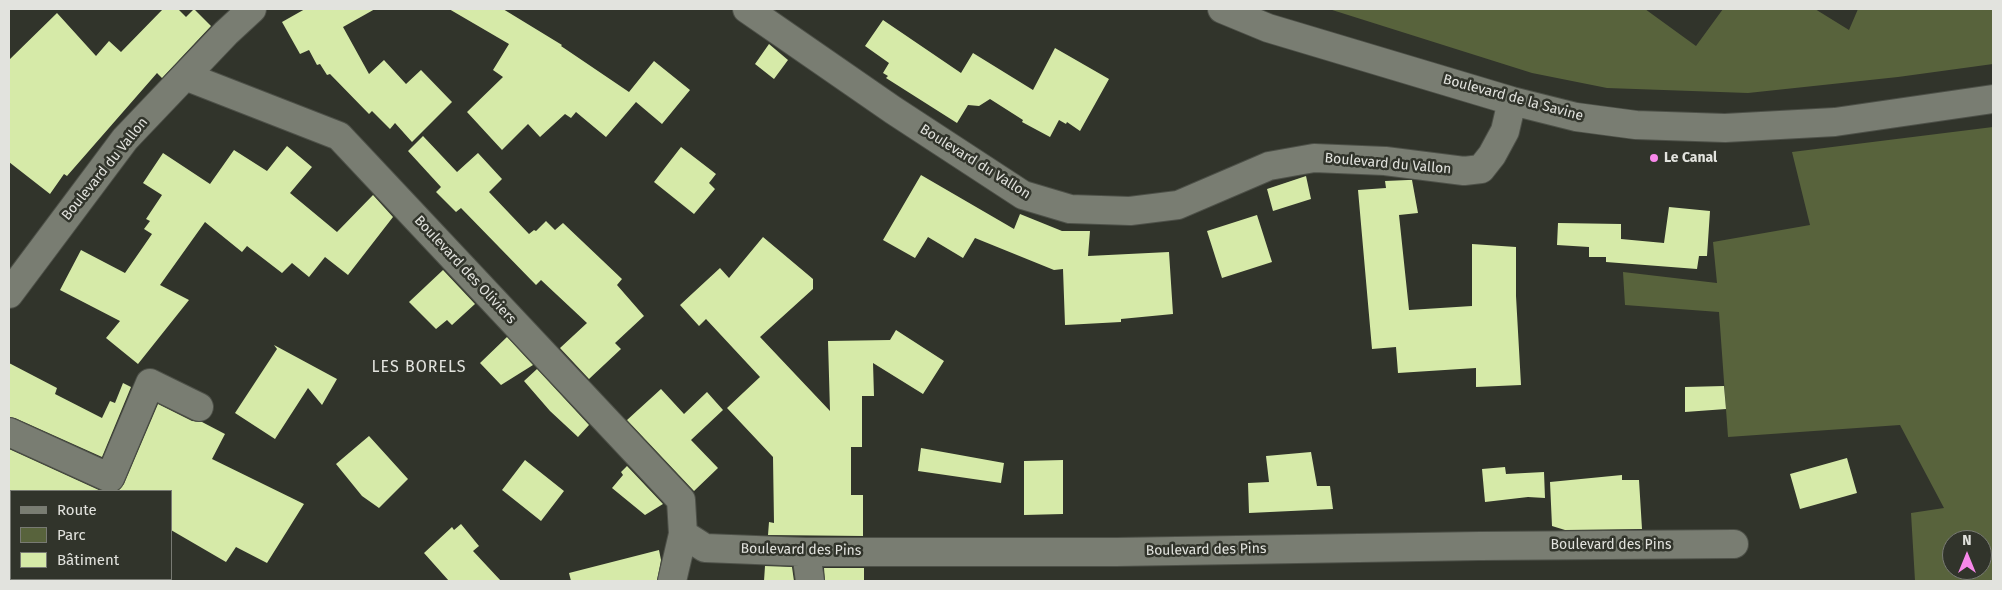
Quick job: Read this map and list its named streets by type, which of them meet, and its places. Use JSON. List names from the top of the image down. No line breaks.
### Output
{"streets":{"street":["Boulevard de la Savine","Boulevard du Vallon","Boulevard des Oliviers","Boulevard des Pins"]},"crossings":[["Boulevard de la Savine","Boulevard du Vallon"],["Boulevard du Vallon","Boulevard des Oliviers"],["Boulevard des Oliviers","Boulevard des Pins"]],"districts":["LES BORELS"],"places":["Le Canal"],"legend":["Route","Parc","Bâtiment"],"north":"top"}
